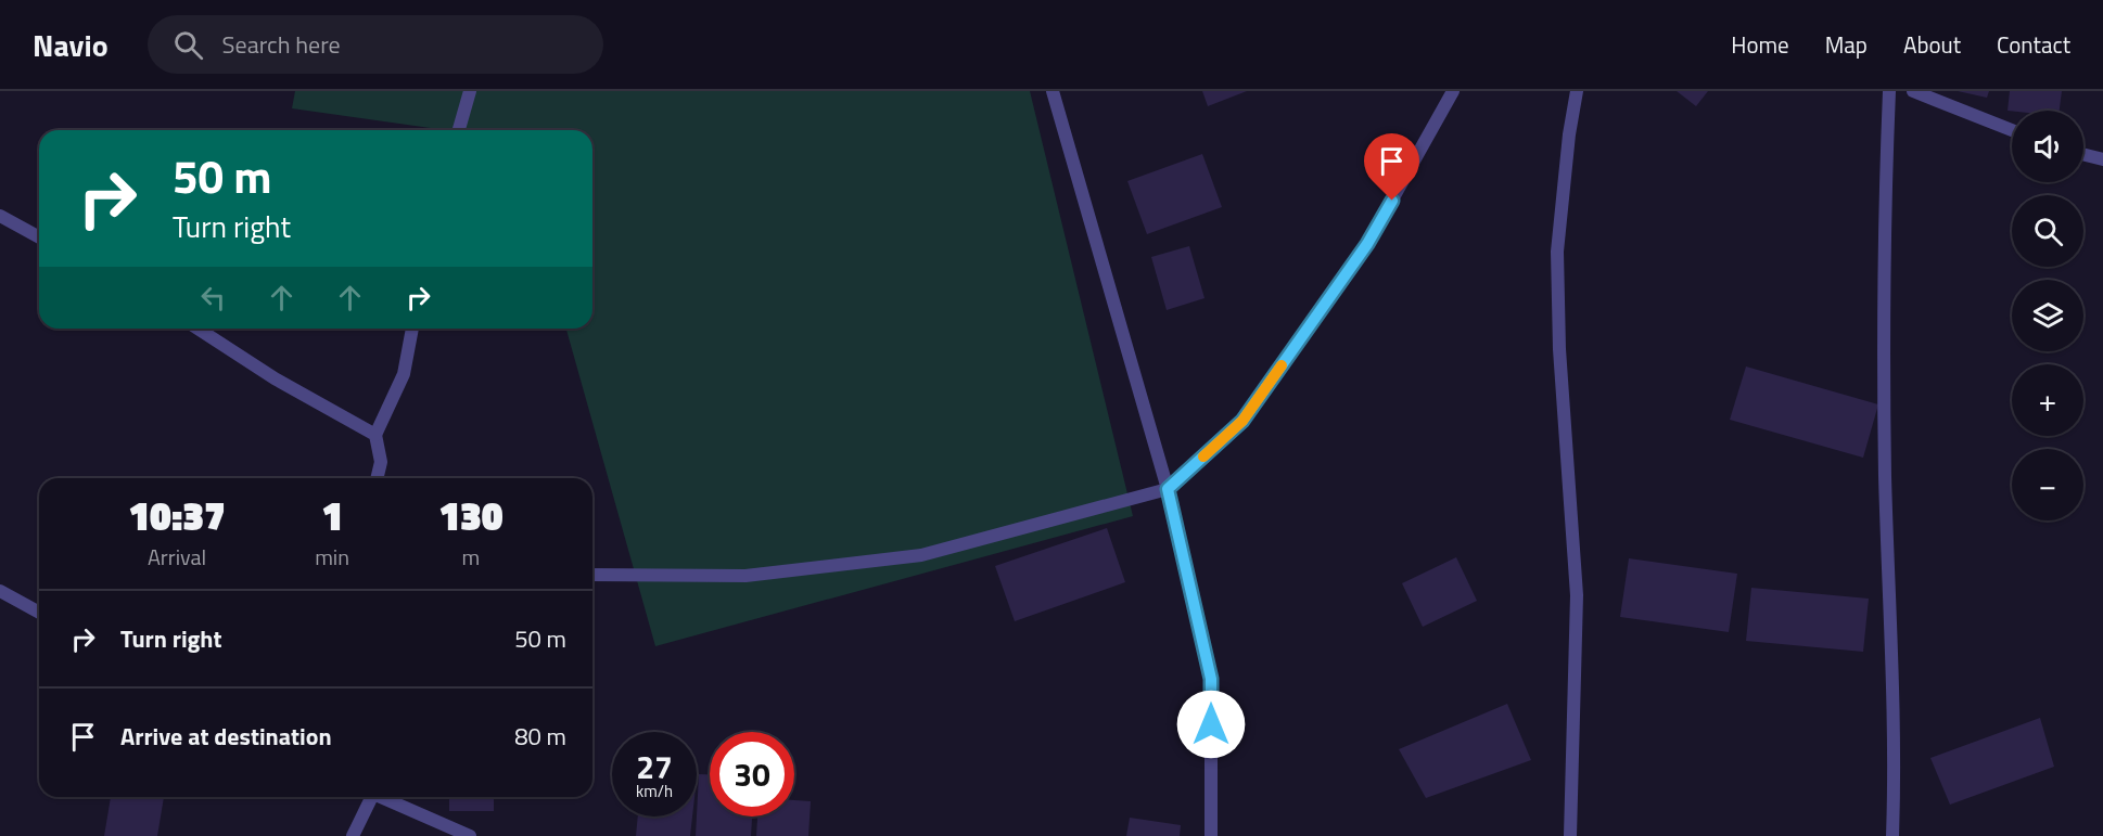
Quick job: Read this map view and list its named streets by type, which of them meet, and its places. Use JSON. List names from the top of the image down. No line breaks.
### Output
{"page":{"header":"Navio","search":"Search here","nav":["Home","Map","About","Contact"],"map_buttons":["+","−"],"turn":["50 m","Turn right"],"eta":["10:37","Arrival","1","min","130","m"],"list":[{"name":"Turn right","value":"50 m"},{"name":"Arrive at destination","value":"80 m"}],"speed":"27 km/h","limit":"30"}}
